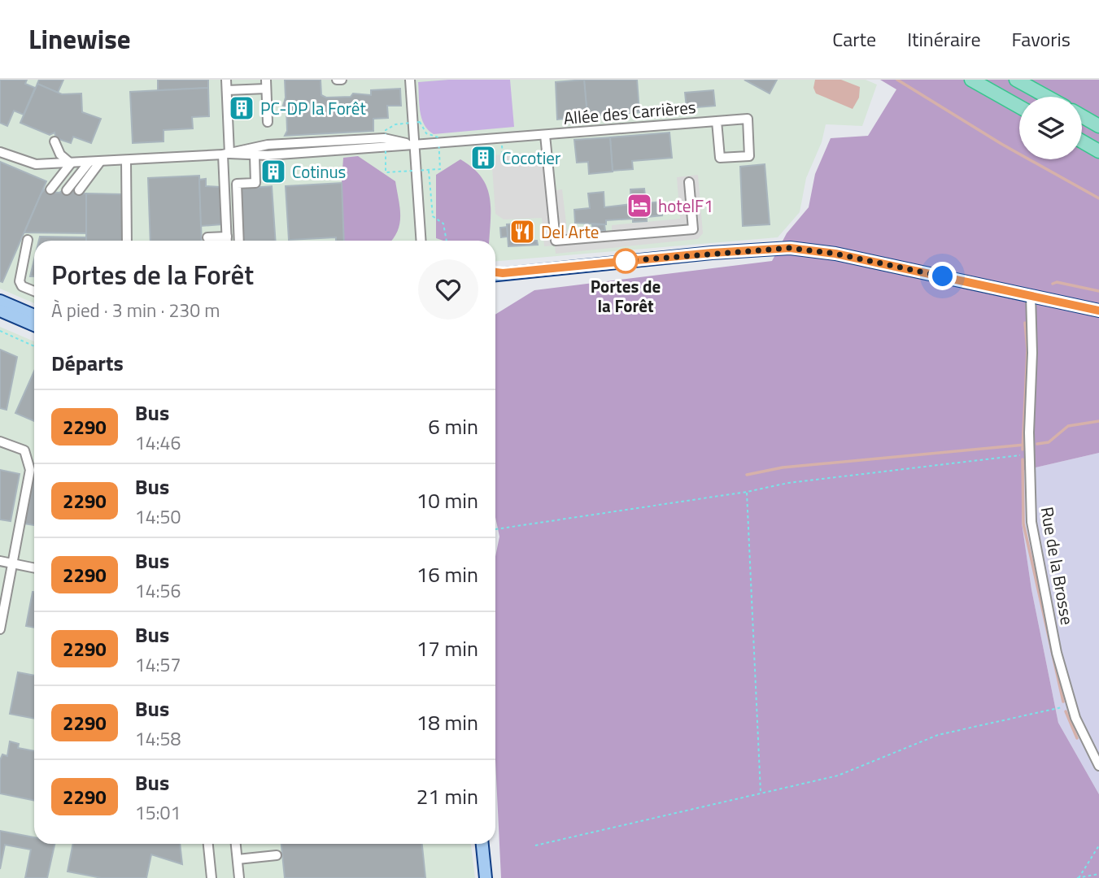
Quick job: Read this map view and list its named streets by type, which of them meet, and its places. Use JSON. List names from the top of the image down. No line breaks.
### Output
{"streets":{"street":["Allée des Carrières","Rue de la Brosse"]},"places":{"building":["PC-DP la Forêt","Cocotier","Cotinus"],"hotel":["hotelF1"],"restaurant":["Del Arte"],"other":["Portes de la Forêt"]},"lines":["bus line 2290"],"page":{"header":"Linewise","nav":["Carte","Itinéraire","Favoris"],"heading":[["Portes de la Forêt","À pied · 3 min · 230 m"],"Départs"],"list":[{"mark":"2290","name":"Bus","note":"14:46","value":"6 min"},{"mark":"2290","name":"Bus","note":"14:50","value":"10 min"},{"mark":"2290","name":"Bus","note":"14:56","value":"16 min"},{"mark":"2290","name":"Bus","note":"14:57","value":"17 min"},{"mark":"2290","name":"Bus","note":"14:58","value":"18 min"},{"mark":"2290","name":"Bus","note":"15:01","value":"21 min"}]}}
